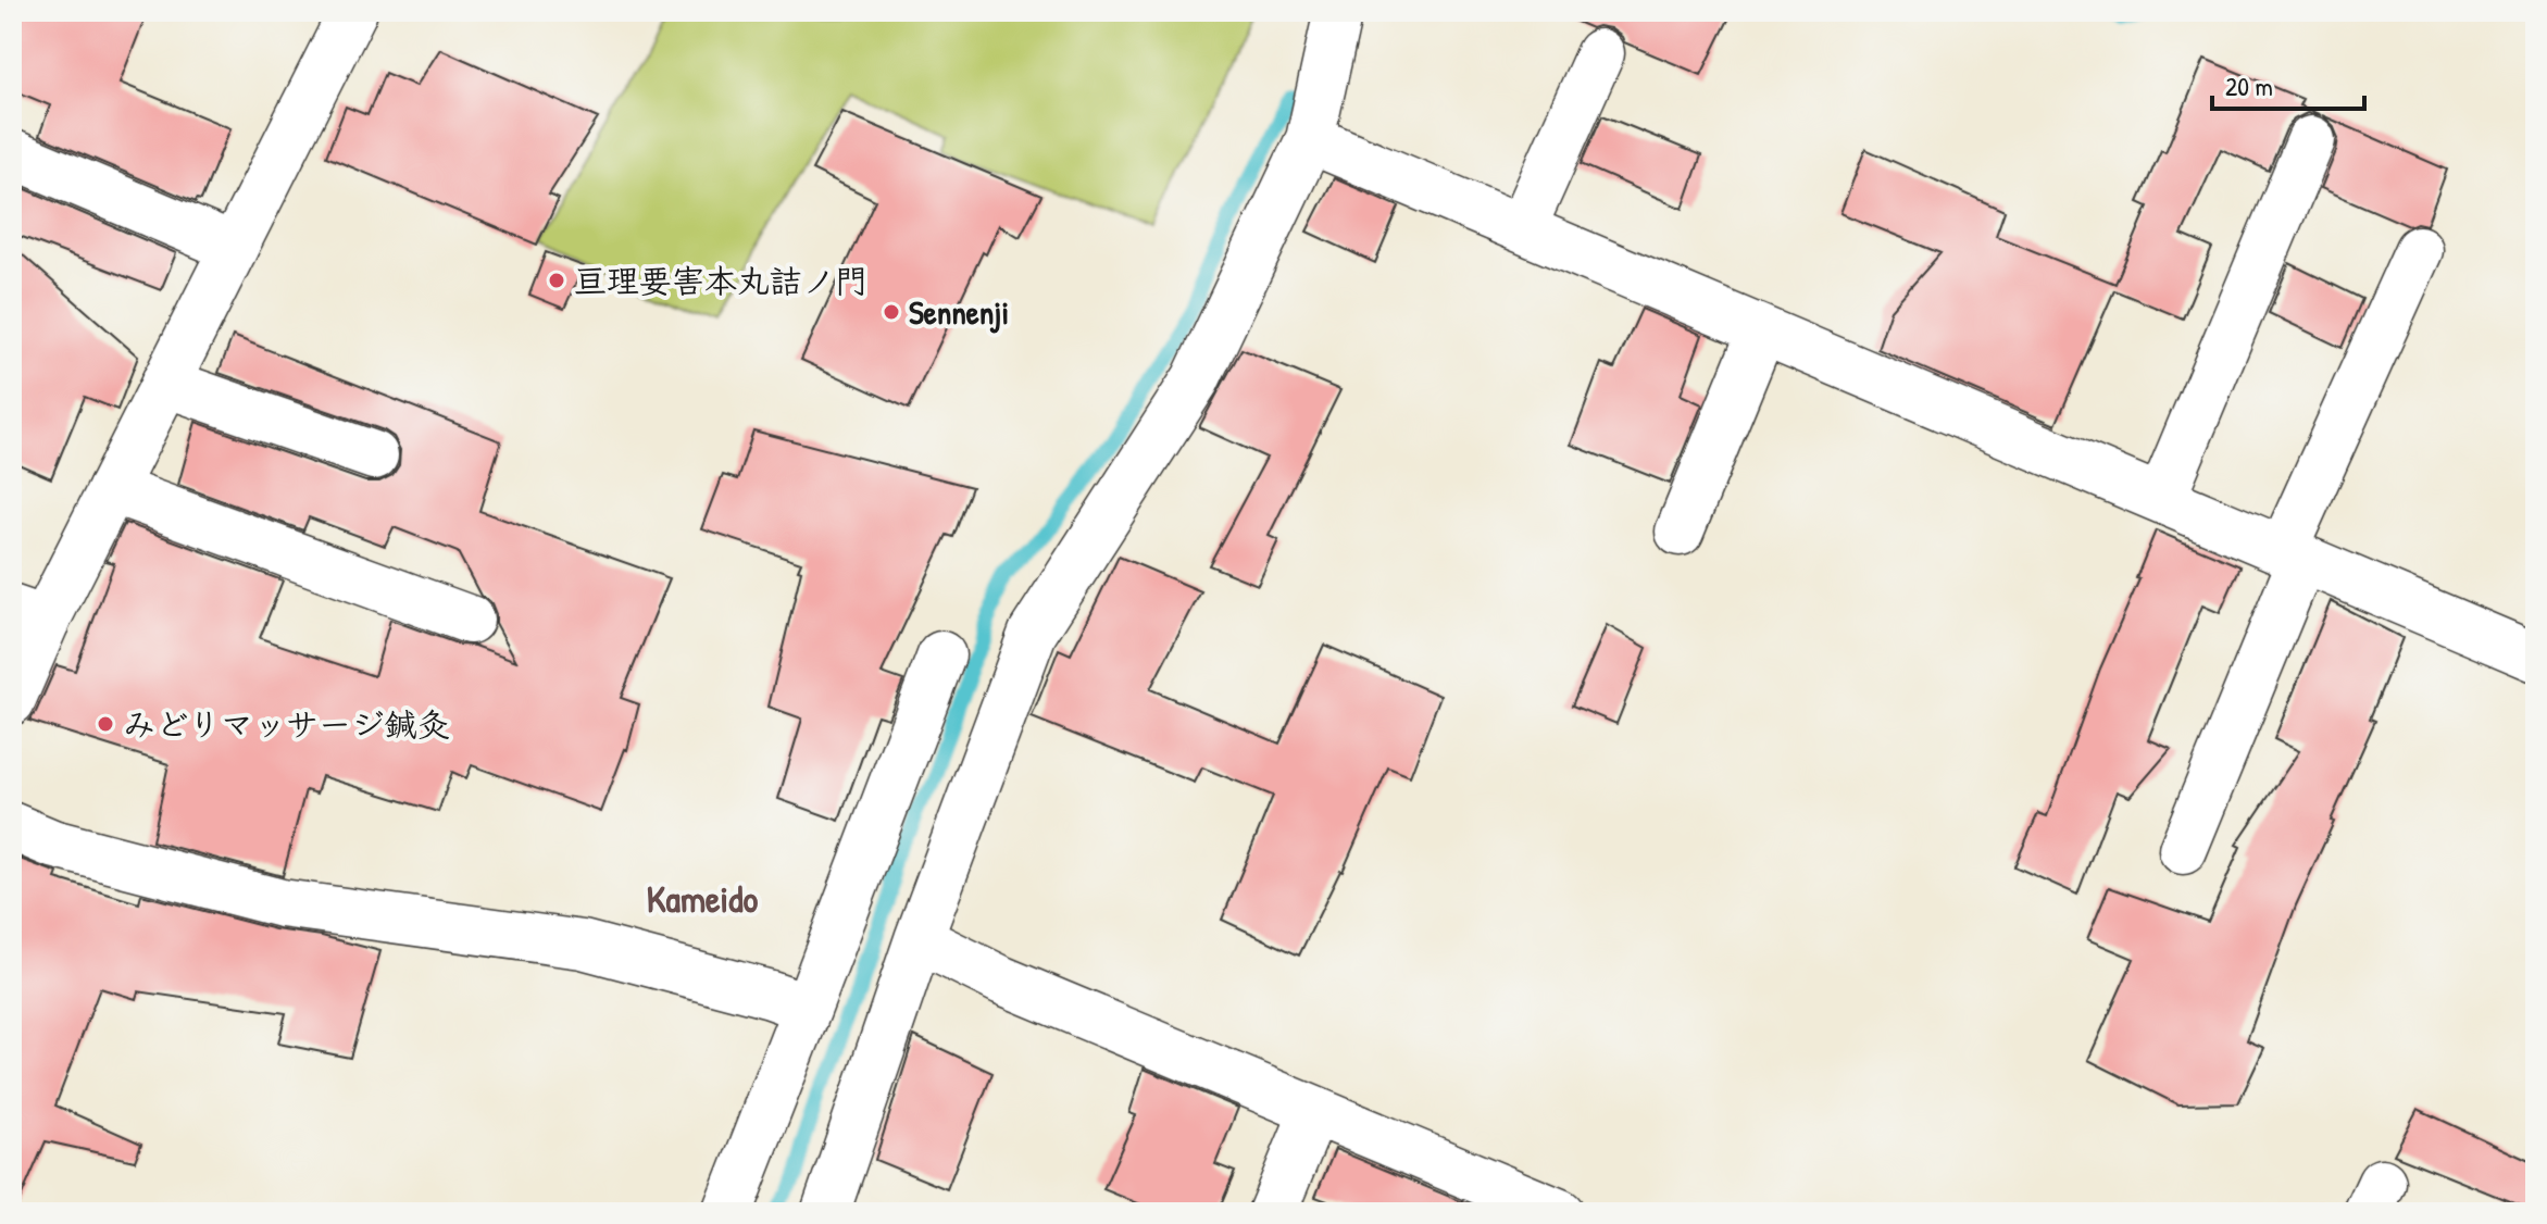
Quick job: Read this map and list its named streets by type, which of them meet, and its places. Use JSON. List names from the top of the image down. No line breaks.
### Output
{"districts":["Kameido"],"places":["亘理要害本丸詰ノ門","Sennenji","みどりマッサージ鍼灸"],"scale_bar":"20 m"}
